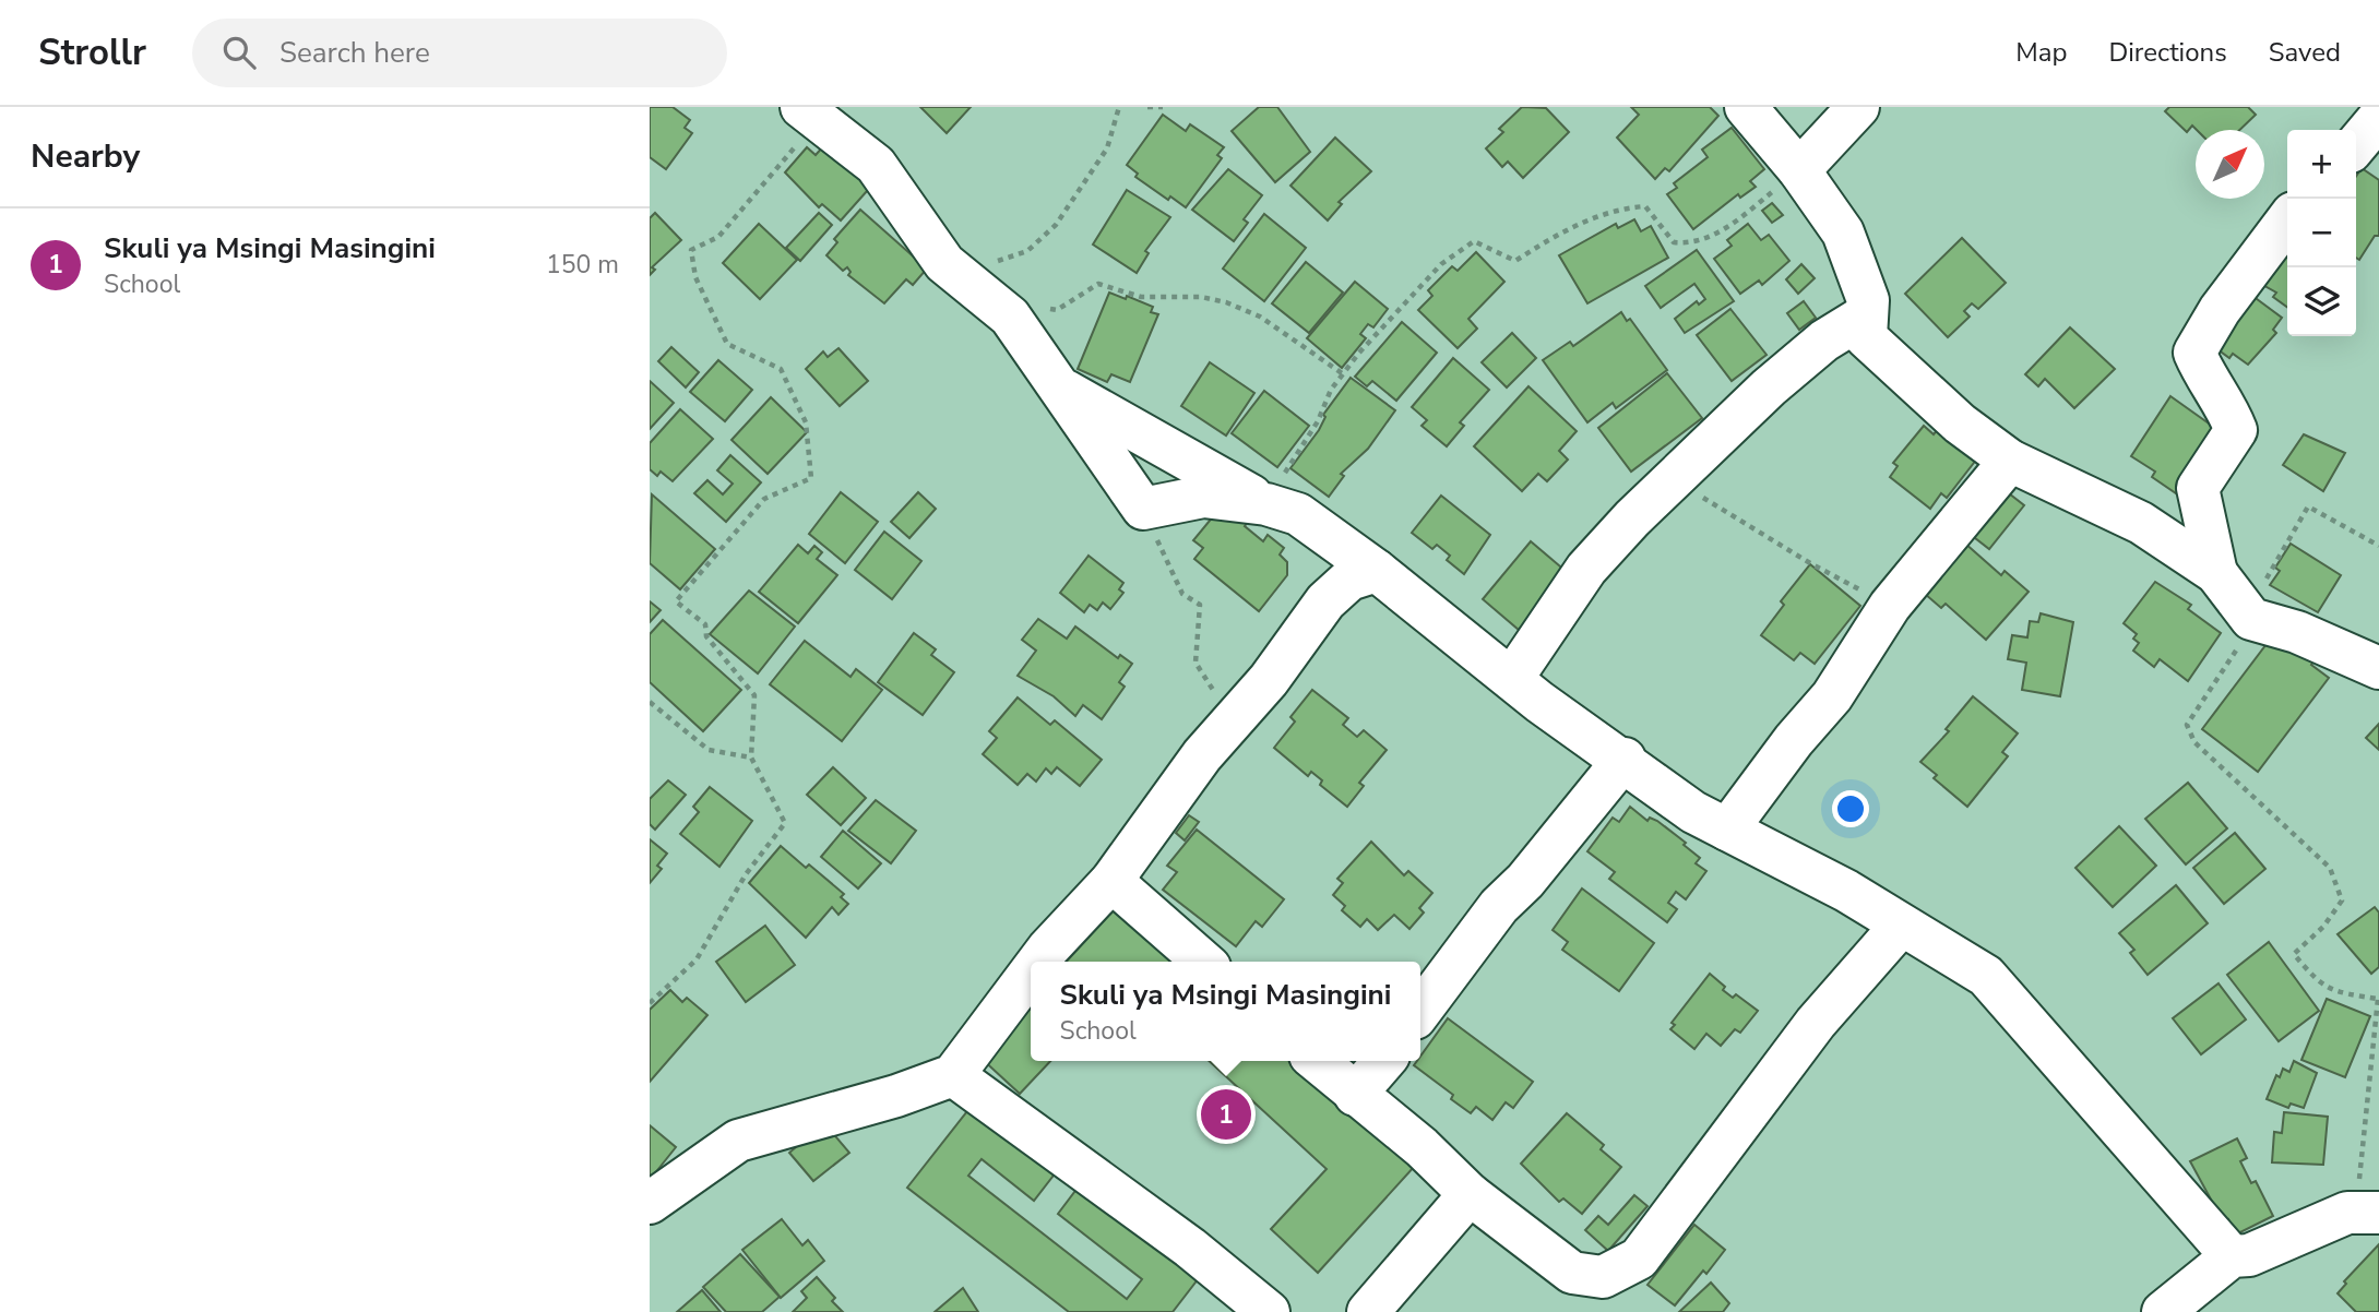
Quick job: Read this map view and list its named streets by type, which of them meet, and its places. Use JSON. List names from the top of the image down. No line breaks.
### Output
{"north":"top right","page":{"header":"Strollr","search":"Search here","nav":["Map","Directions","Saved"],"heading":"Nearby","map_buttons":["+","−"],"list":[{"mark":"1","name":"Skuli ya Msingi Masingini","note":"School","value":"150 m"}],"popup":["Skuli ya Msingi Masingini","School"],"pins":"1"}}
